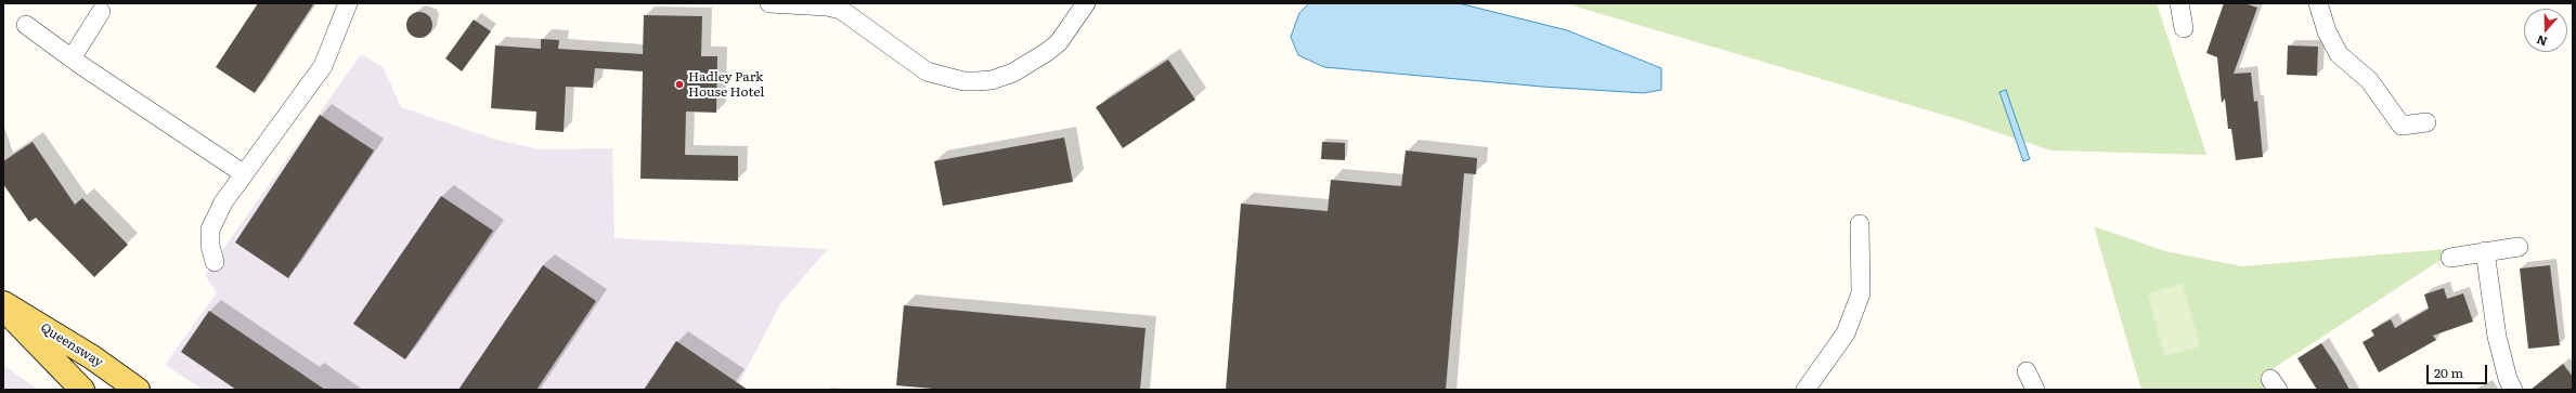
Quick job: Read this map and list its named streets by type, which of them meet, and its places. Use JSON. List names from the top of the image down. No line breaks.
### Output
{"streets":{"main road":["Queensway"]},"places":["Hadley Park House Hotel"],"scale_bar":"20 m","north":"bottom"}
